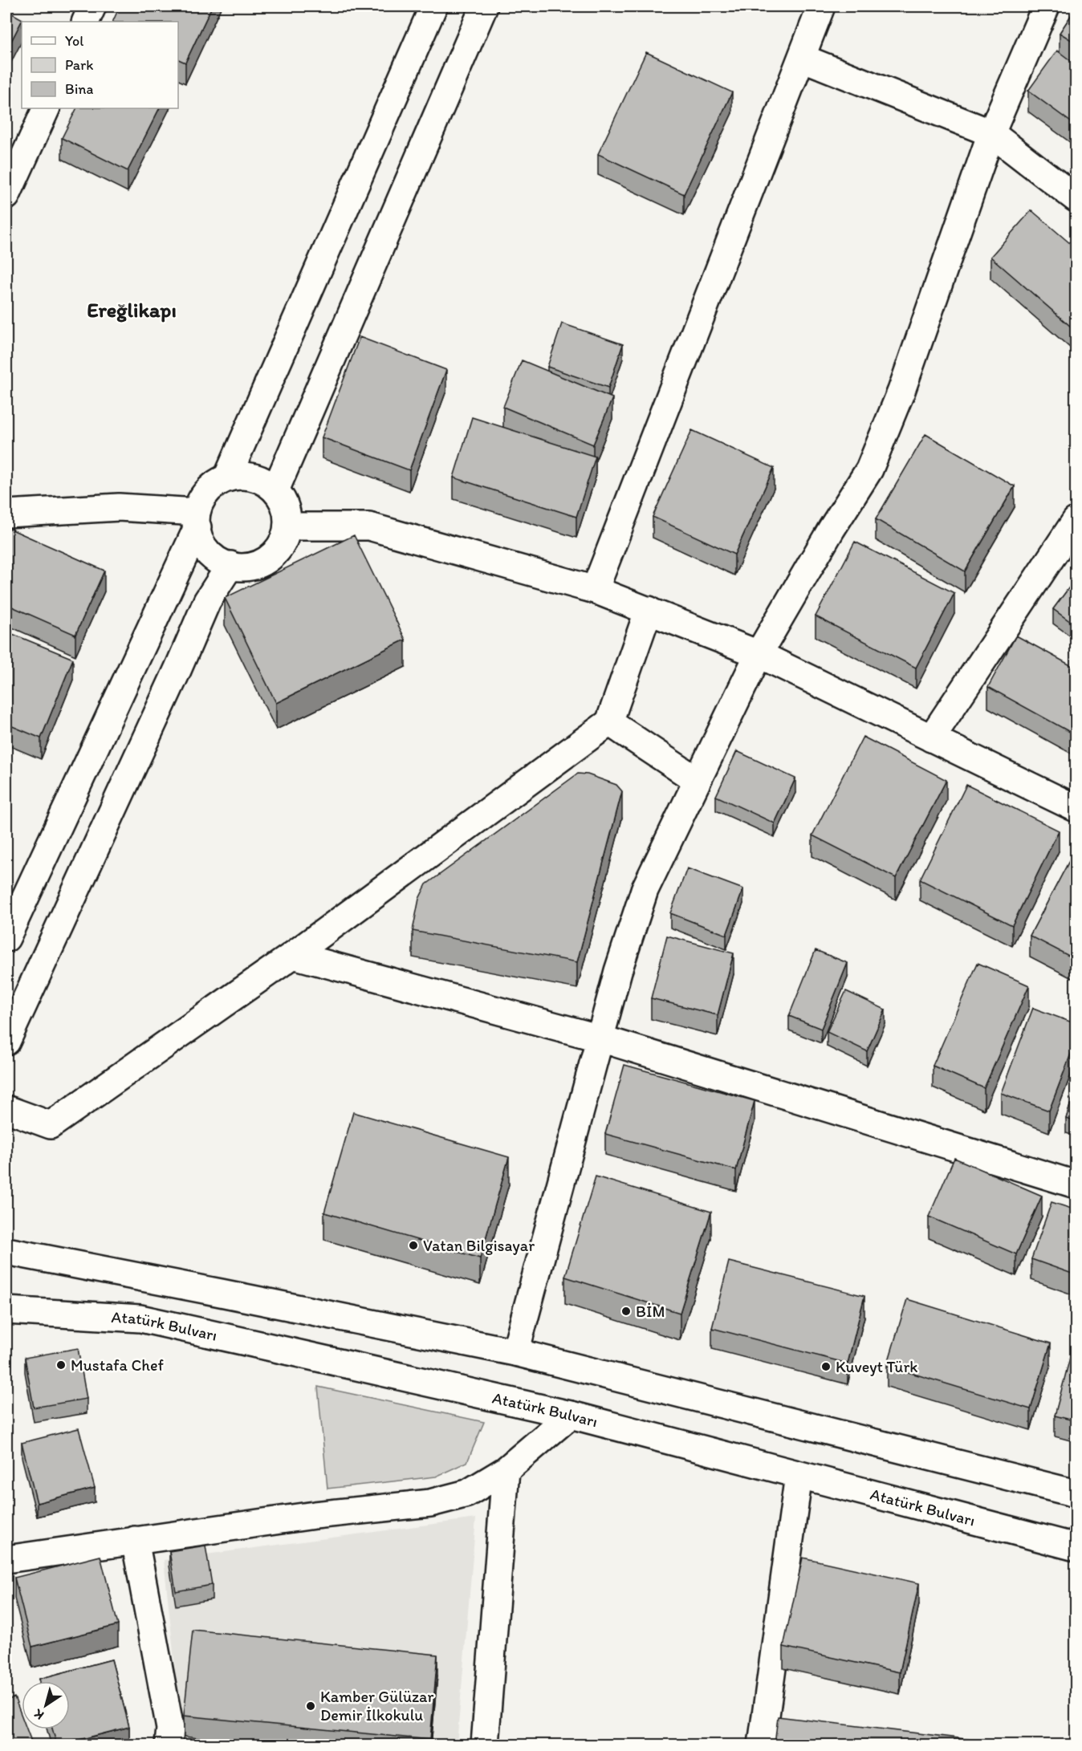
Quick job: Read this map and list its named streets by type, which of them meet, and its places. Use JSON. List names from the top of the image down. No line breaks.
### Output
{"streets":{"street":["Atatürk Bulvarı"]},"districts":["Ereğlikapı"],"places":["Vatan Bilgisayar","BİM","Mustafa Chef","Kuveyt Türk","Kamber Gülüzar Demir İlkokulu"],"legend":["Yol","Park","Bina"],"north":"bottom left"}
